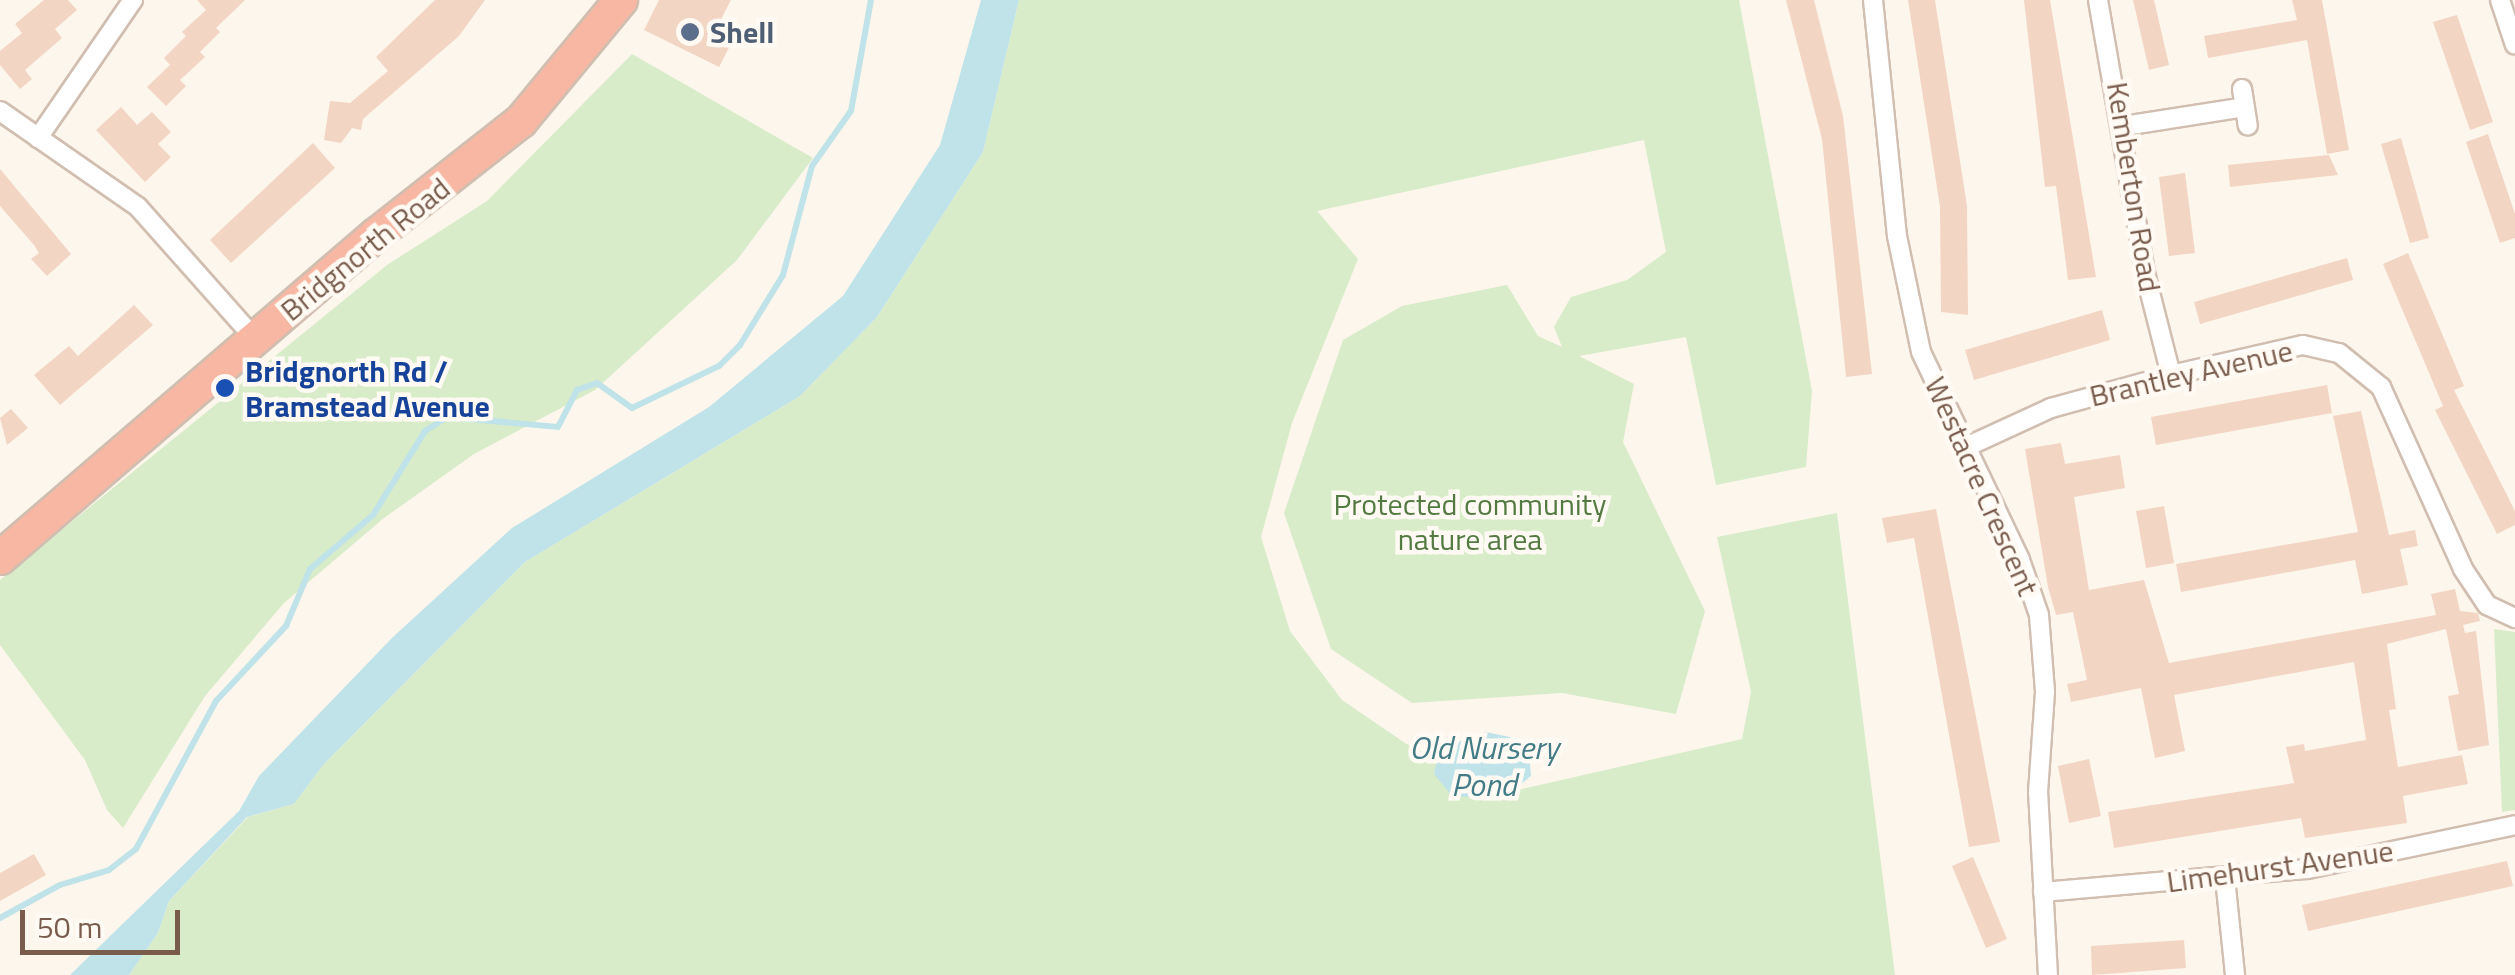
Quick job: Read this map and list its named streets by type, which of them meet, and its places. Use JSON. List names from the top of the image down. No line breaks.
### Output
{"streets":{"highway":["Bridgnorth Road"],"street":["Kemberton Road","Brantley Avenue","Westacre Crescent","Limehurst Avenue"]},"crossings":[["Kemberton Road","Brantley Avenue"],["Brantley Avenue","Westacre Crescent"],["Westacre Crescent","Limehurst Avenue"]],"water":["Old Nursery Pond"],"parks":["Protected community nature area"],"places":["Shell","Bridgnorth Rd / Bramstead Avenue"],"scale_bar":"50 m"}
